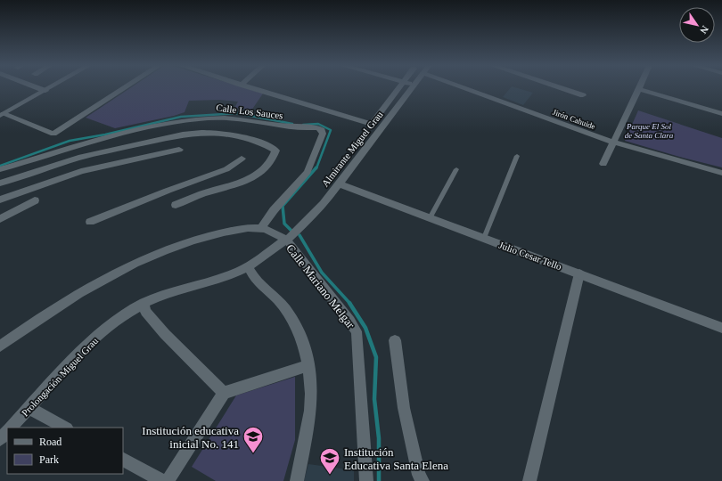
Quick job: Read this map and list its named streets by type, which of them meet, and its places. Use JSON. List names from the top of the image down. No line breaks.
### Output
{"streets":{"street":["Calle Los Sauces","Jirón Cahuide","Almirante Miguel Grau","Julio Cesar Tello","Calle Mariano Melgar","Prolongación Miguel Grau"]},"crossings":[["Almirante Miguel Grau","Julio Cesar Tello"],["Almirante Miguel Grau","Calle Mariano Melgar"],["Almirante Miguel Grau","Prolongación Miguel Grau"]],"parks":["Parque El Sol de Santa Clara"],"places":{"school or university":["Institución educativa inicial No. 141","Institución Educativa Santa Elena"]},"legend":["Road","Park"],"north":"bottom right"}
